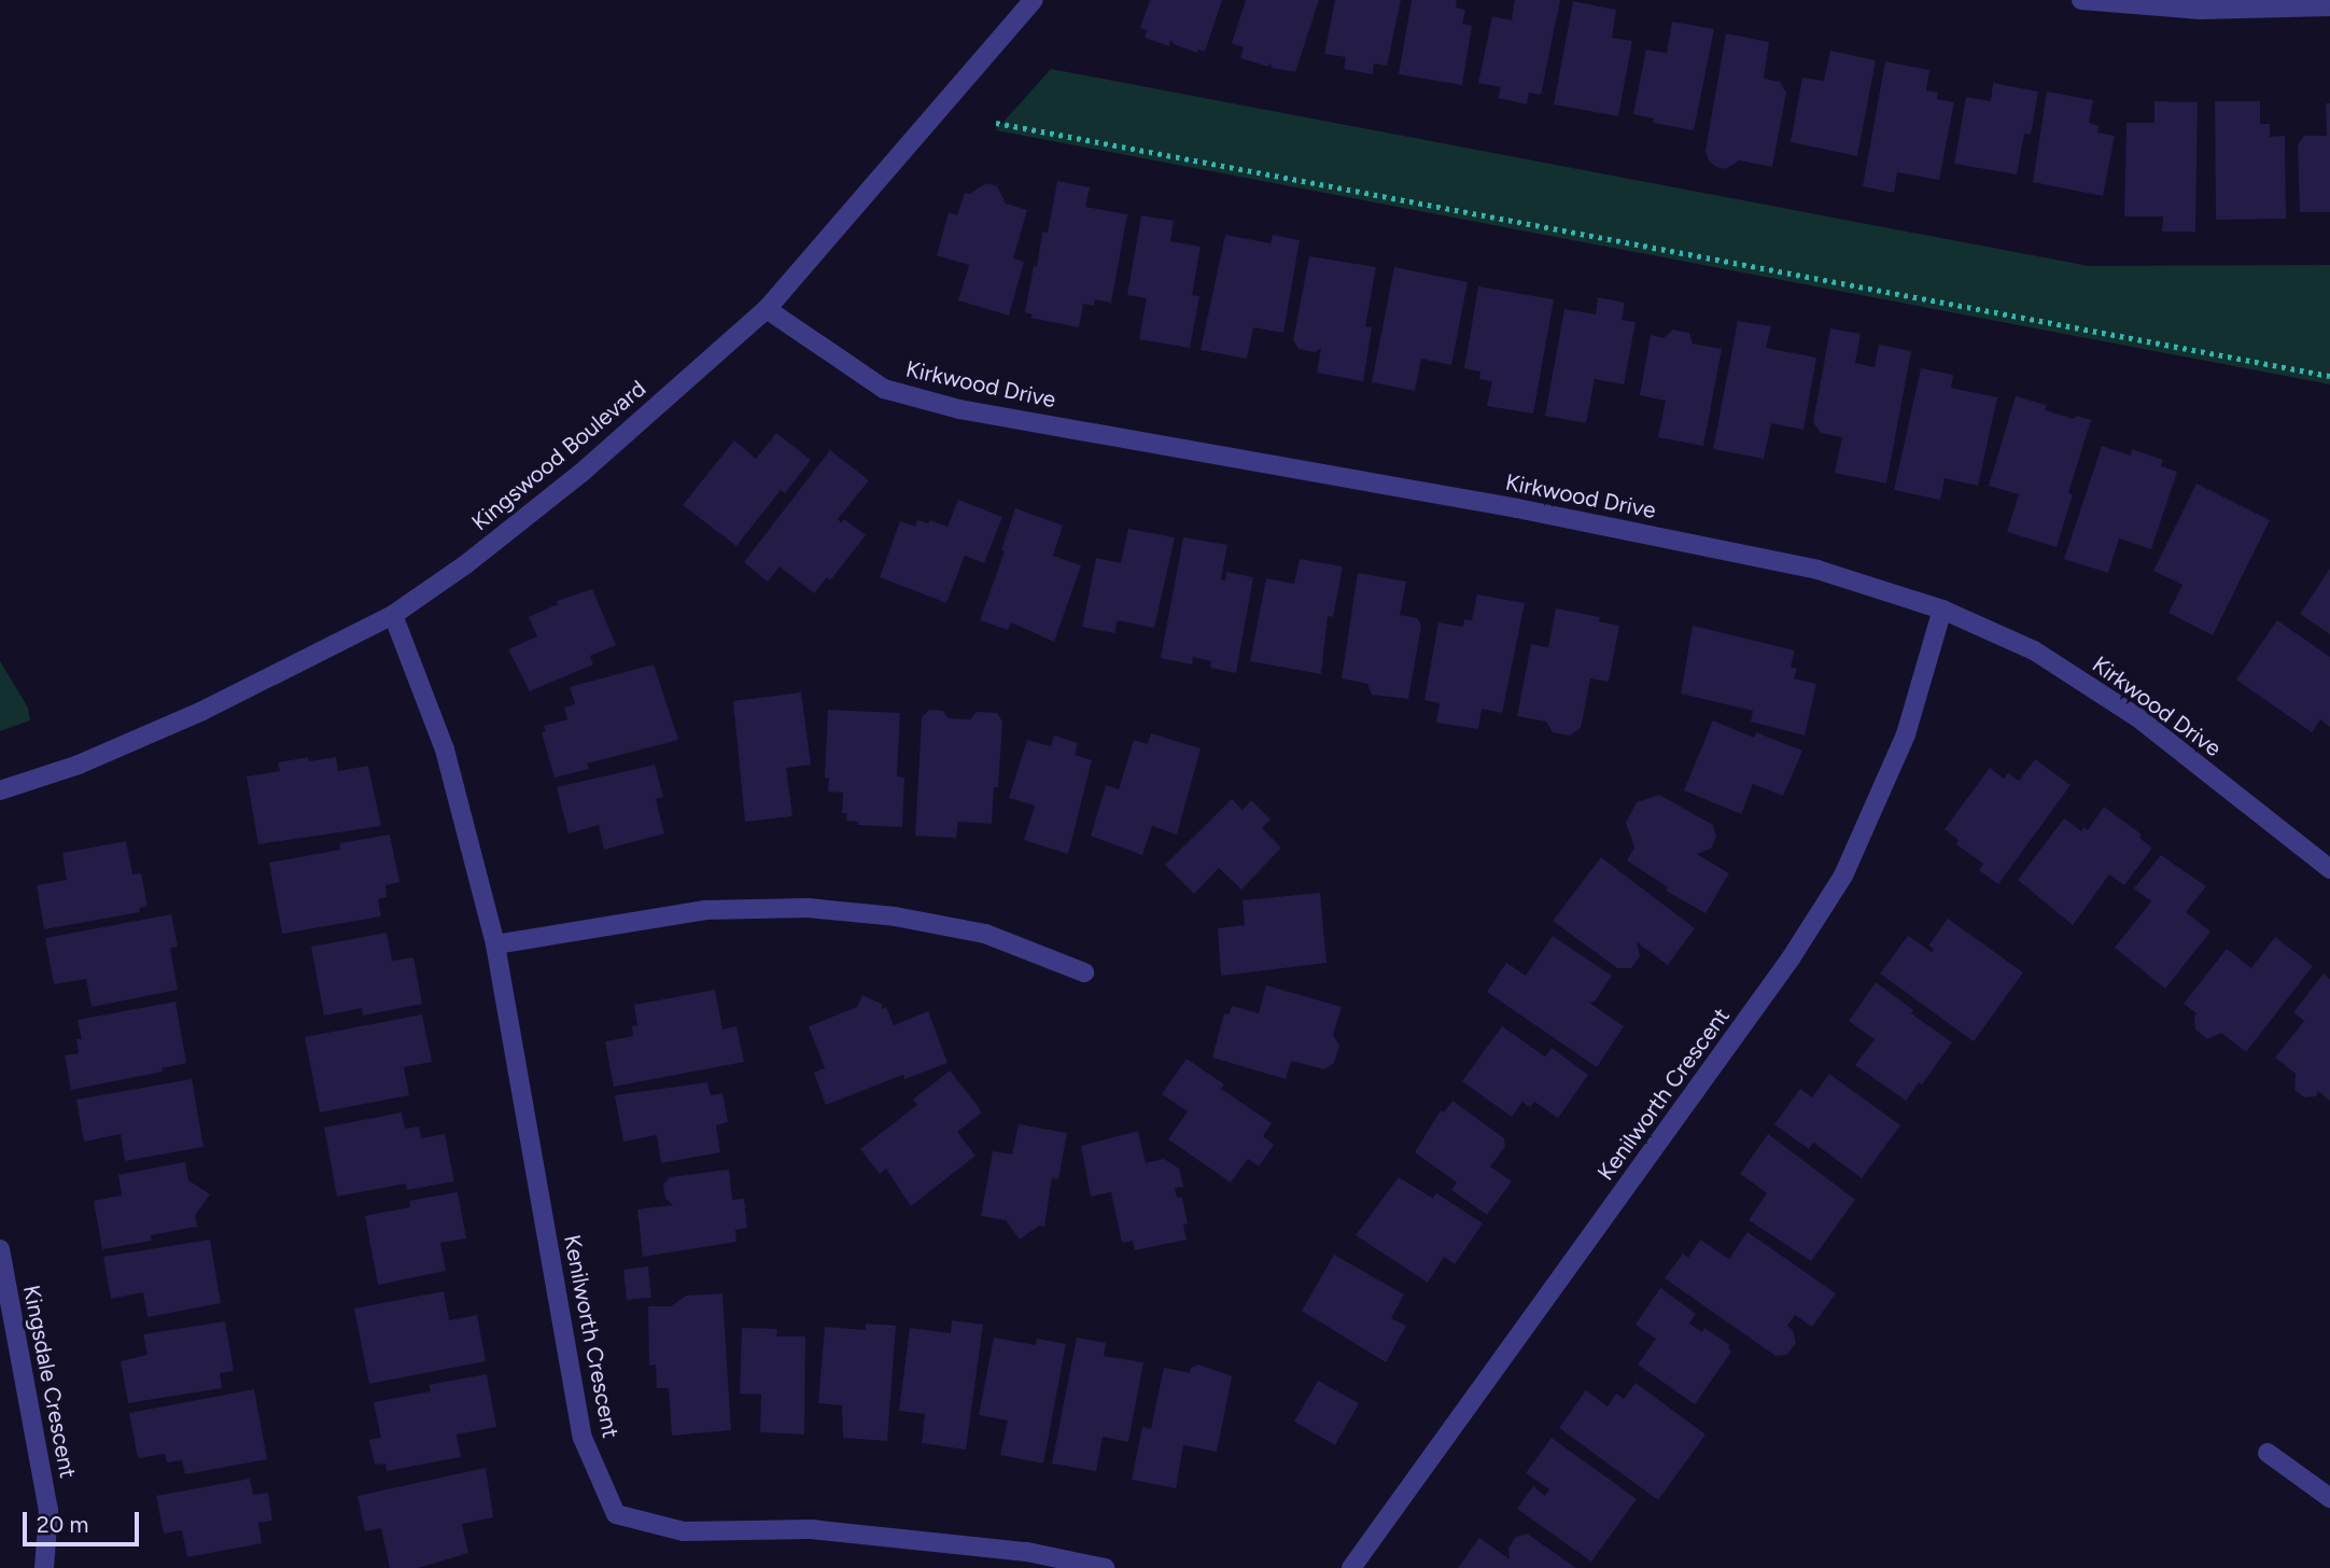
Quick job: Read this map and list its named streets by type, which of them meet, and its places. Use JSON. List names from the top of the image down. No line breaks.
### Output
{"streets":{"street":["Kirkwood Drive","Kingswood Boulevard","Kenilworth Crescent","Kingsdale Crescent"]},"crossings":[["Kirkwood Drive","Kingswood Boulevard"],["Kirkwood Drive","Kenilworth Crescent"],["Kingswood Boulevard","Kenilworth Crescent"]],"scale_bar":"20 m"}
